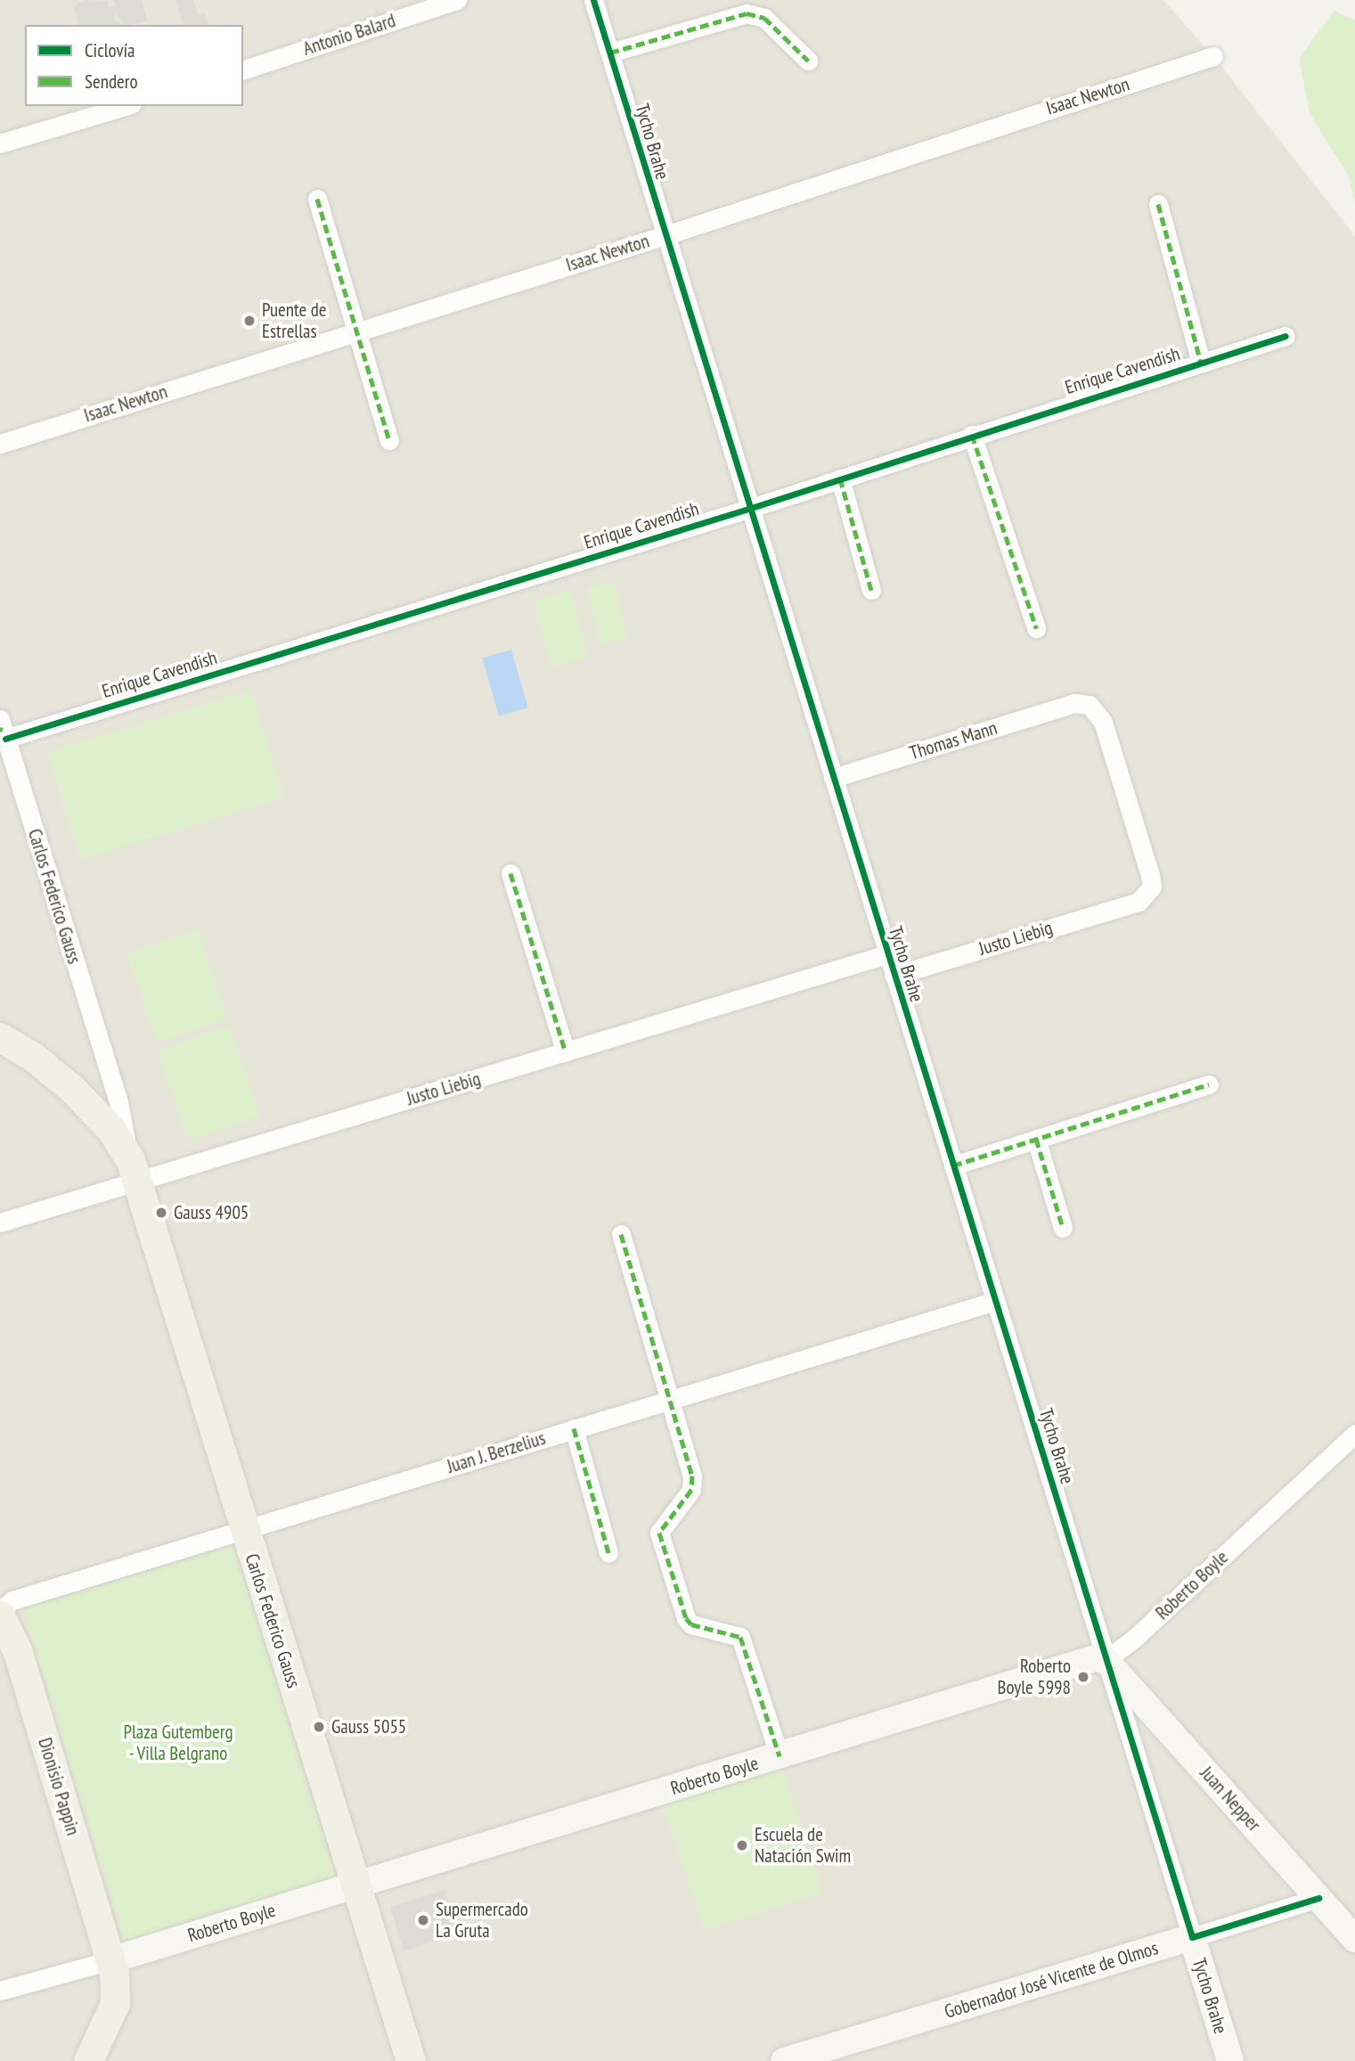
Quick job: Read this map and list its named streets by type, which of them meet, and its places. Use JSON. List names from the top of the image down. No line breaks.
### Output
{"streets":{"main road":["Tycho Brahe","Carlos Federico Gauss","Roberto Boyle","Dionisio Pappin","Juan Nepper","Gobernador José Vicente de Olmos"],"street":["Antonio Balard","Isaac Newton","Enrique Cavendish","Thomas Mann","Justo Liebig","Juan J. Berzelius"]},"crossings":[["Isaac Newton","Tycho Brahe"],["Tycho Brahe","Enrique Cavendish"],["Tycho Brahe","Thomas Mann"],["Tycho Brahe","Justo Liebig"],["Tycho Brahe","Juan J. Berzelius"],["Tycho Brahe","Roberto Boyle"],["Tycho Brahe","Juan Nepper"],["Tycho Brahe","Gobernador José Vicente de Olmos"],["Enrique Cavendish","Carlos Federico Gauss"],["Thomas Mann","Justo Liebig"],["Carlos Federico Gauss","Justo Liebig"],["Carlos Federico Gauss","Juan J. Berzelius"],["Carlos Federico Gauss","Roberto Boyle"],["Roberto Boyle","Dionisio Pappin"],["Roberto Boyle","Juan Nepper"],["Juan Nepper","Gobernador José Vicente de Olmos"]],"parks":["Plaza Gutemberg - Villa Belgrano"],"places":["Puente de Estrellas","Gauss 4905","Roberto Boyle 5998","Gauss 5055","Escuela de Natación Swim","Supermercado La Gruta"],"legend":["Ciclovía","Sendero"]}
